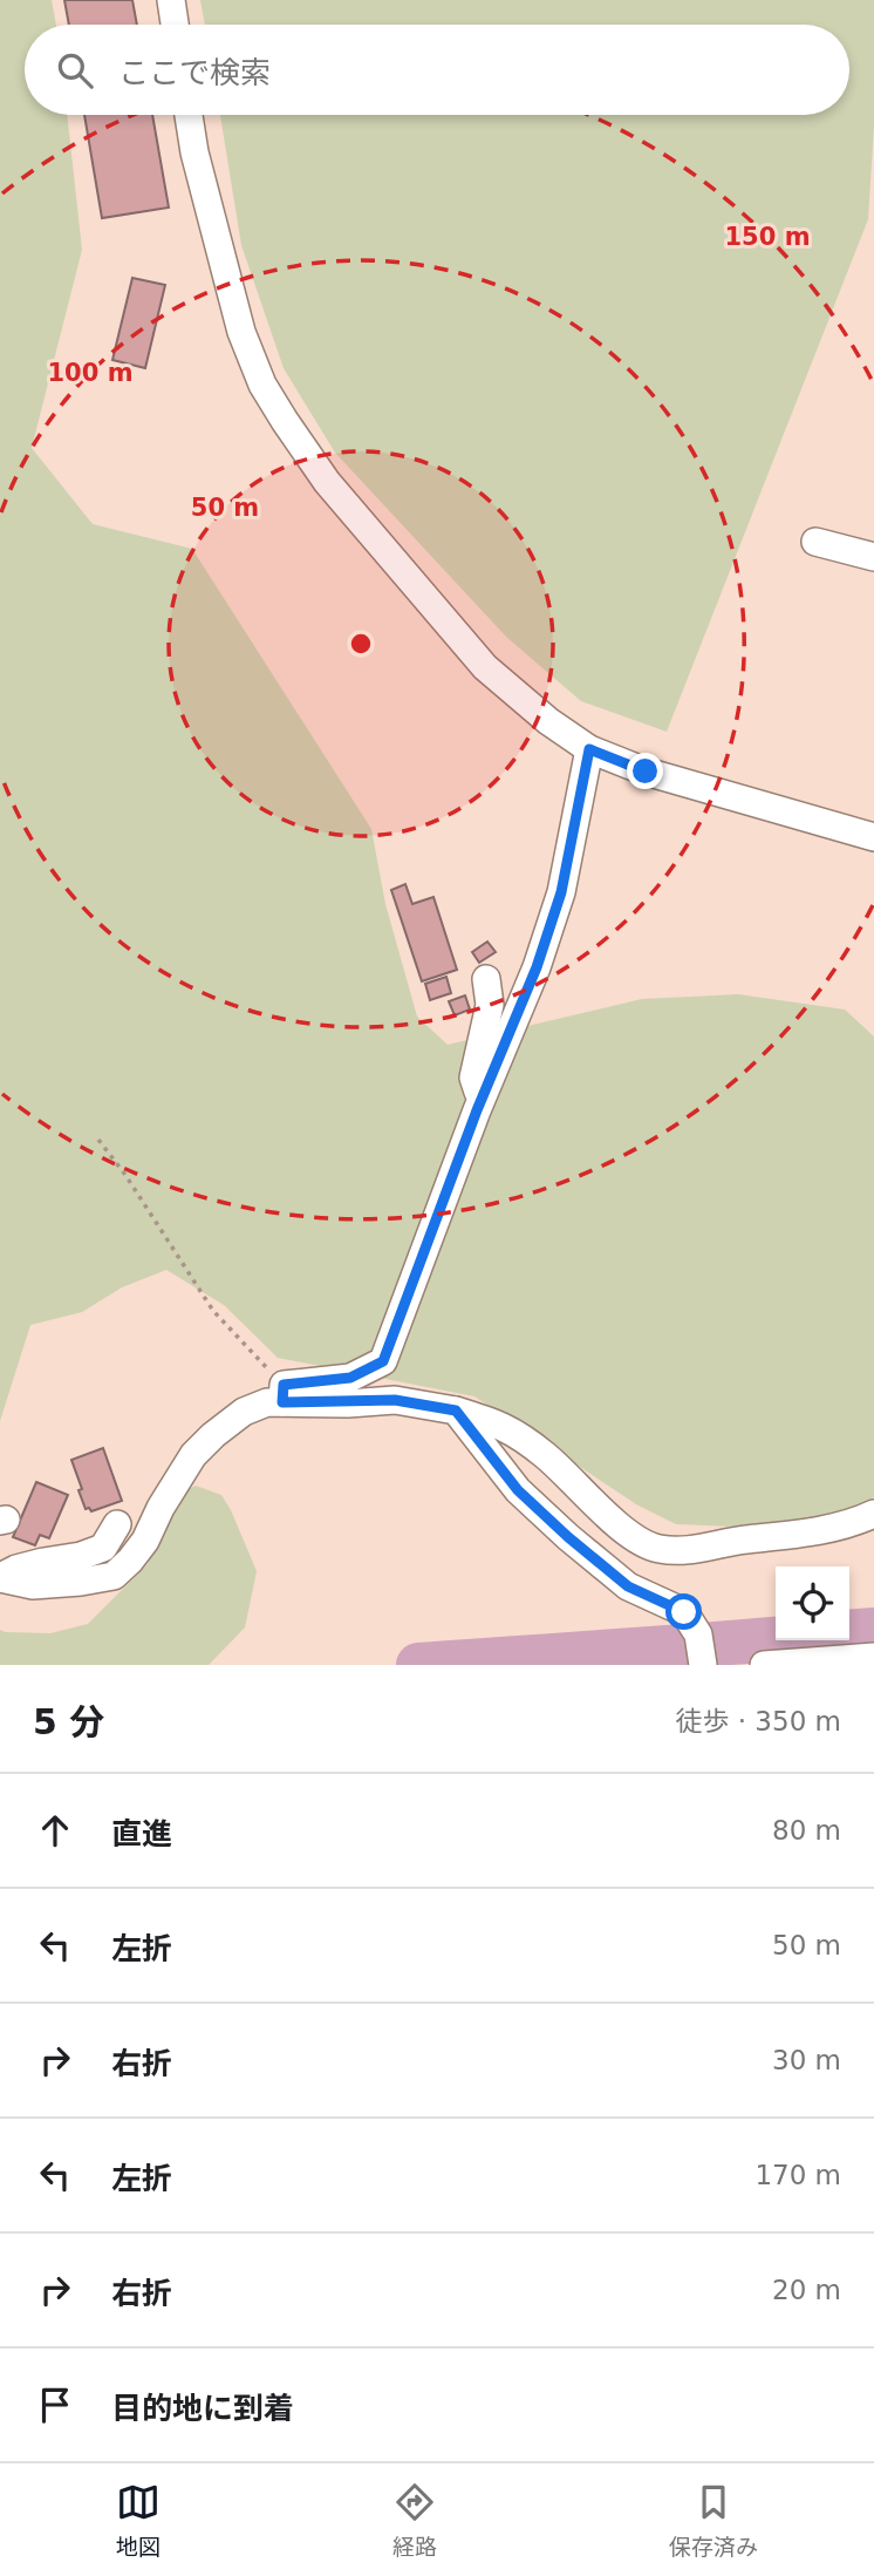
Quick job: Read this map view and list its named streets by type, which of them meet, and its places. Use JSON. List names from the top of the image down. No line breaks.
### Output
{"page":{"search":"ここで検索","heading":["5 分","徒歩 · 350 m"],"list":[["直進","80 m"],["左折","50 m"],["右折","30 m"],["左折","170 m"],["右折","20 m"],"目的地に到着"],"nav":["地図","経路","保存済み"]},"rings":["150 m","100 m","50 m"]}
